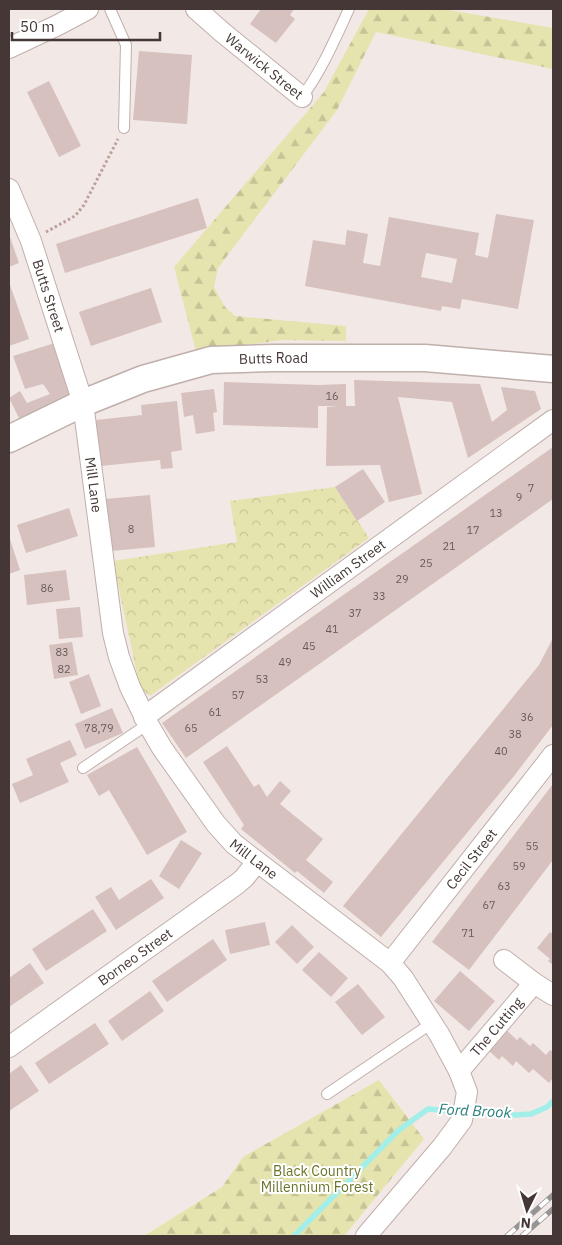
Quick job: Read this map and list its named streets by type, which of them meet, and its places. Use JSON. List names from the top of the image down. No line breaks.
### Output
{"streets":{"street":["Warwick Street","Butts Street","Butts Road","Mill Lane","William Street","Cecil Street","Borneo Street","The Cutting"]},"crossings":[["Butts Street","Butts Road"],["Butts Street","Mill Lane"],["Butts Road","Mill Lane"],["Mill Lane","William Street"],["Mill Lane","Cecil Street"],["Mill Lane","Borneo Street"],["Mill Lane","The Cutting"]],"water":["Ford Brook"],"parks":["Black Country Millennium Forest"],"house_numbers":["16","7","9","13","8","17","21","25","29","86","33","37","41","45","83","49","82","53","57","61","36","78,79","65","38","40","55","59","63","67","71"],"scale_bar":"50 m","north":"bottom"}
